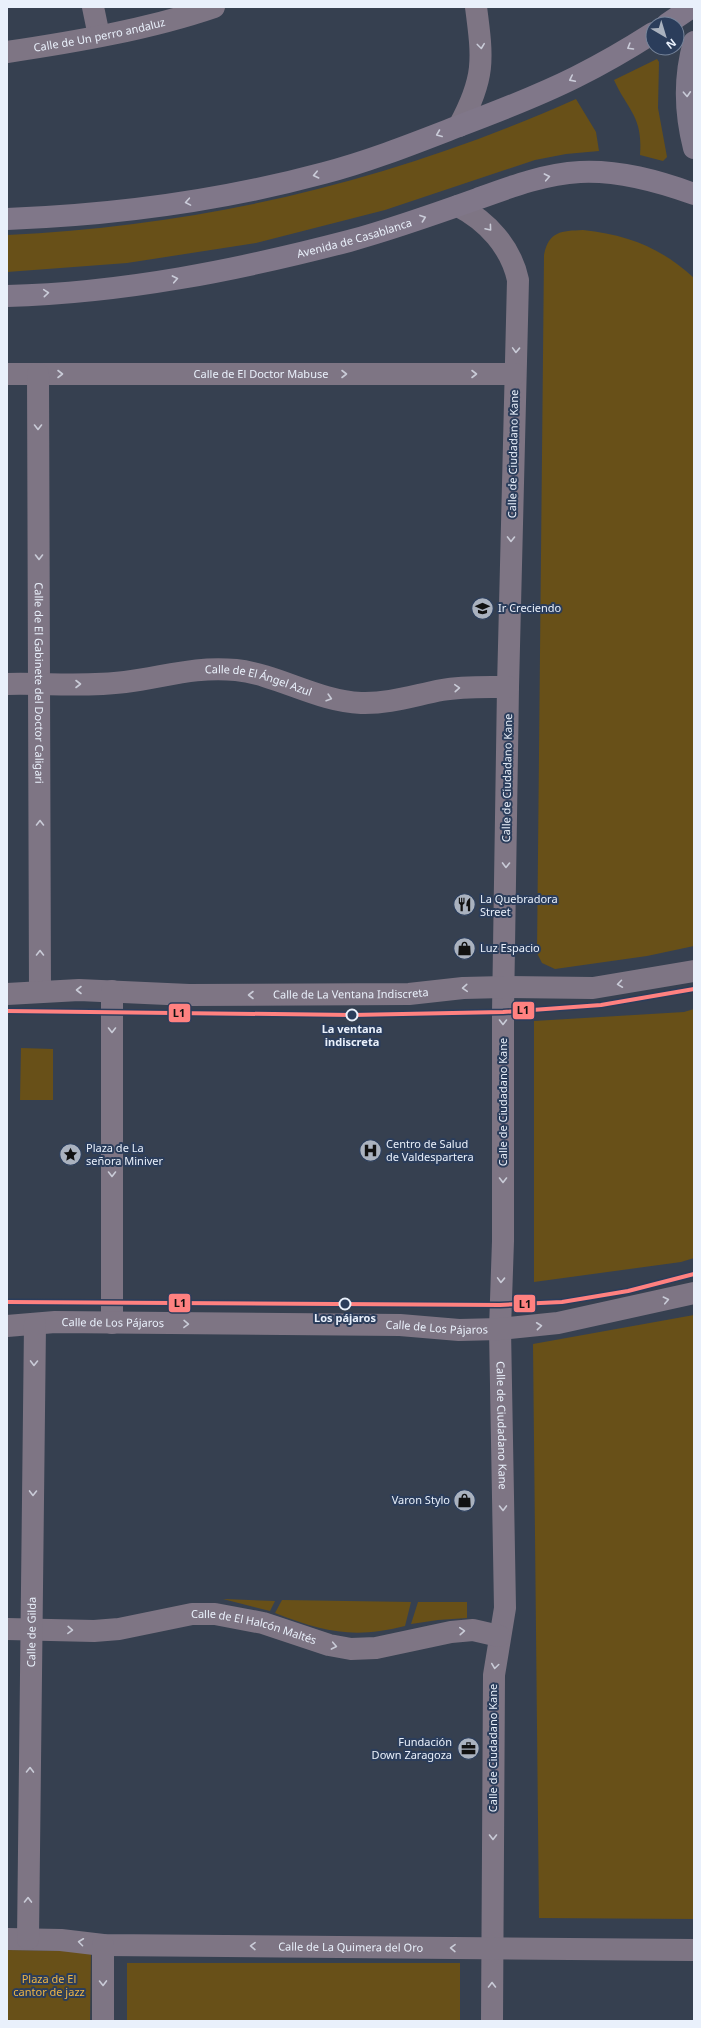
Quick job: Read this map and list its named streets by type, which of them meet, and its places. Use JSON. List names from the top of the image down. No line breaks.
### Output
{"streets":{"main road":["Avenida de Casablanca"],"street":["Calle de Un perro andaluz","Calle de El Doctor Mabuse","Calle de Ciudadano Kane","Calle de El Ángel Azul","Calle de El Gabinete del Doctor Caligari","Calle de La Ventana Indiscreta","Calle de Los Pájaros","Calle de El Halcón Maltés","Calle de Gilda","Calle de La Quimera del Oro"]},"crossings":[["Avenida de Casablanca","Calle de Ciudadano Kane"],["Calle de El Doctor Mabuse","Calle de Ciudadano Kane"],["Calle de El Doctor Mabuse","Calle de El Gabinete del Doctor Caligari"],["Calle de Ciudadano Kane","Calle de El Ángel Azul"],["Calle de Ciudadano Kane","Calle de La Ventana Indiscreta"],["Calle de Ciudadano Kane","Calle de Los Pájaros"],["Calle de Ciudadano Kane","Calle de El Halcón Maltés"],["Calle de Ciudadano Kane","Calle de La Quimera del Oro"],["Calle de El Ángel Azul","Calle de El Gabinete del Doctor Caligari"],["Calle de El Gabinete del Doctor Caligari","Calle de La Ventana Indiscreta"],["Calle de Los Pájaros","Calle de Gilda"],["Calle de El Halcón Maltés","Calle de Gilda"],["Calle de Gilda","Calle de La Quimera del Oro"]],"one_way":["Calle de El Doctor Mabuse","Calle de Ciudadano Kane","Calle de El Ángel Azul","Calle de La Ventana Indiscreta","Calle de Los Pájaros","Calle de El Halcón Maltés","Calle de La Quimera del Oro"],"parks":["Plaza de El cantor de jazz"],"places":{"school or university":["Ir Creciendo"],"restaurant":["La Quebradora Street"],"shop":["Luz Espacio","Varon Stylo"],"other":["La ventana indiscreta","Los pájaros"],"hospital":["Centro de Salud de Valdespartera"],"place":["Plaza de La señora Miniver"],"office":["Fundación Down Zaragoza"]},"lines":["transit line L1"],"north":"bottom right"}
